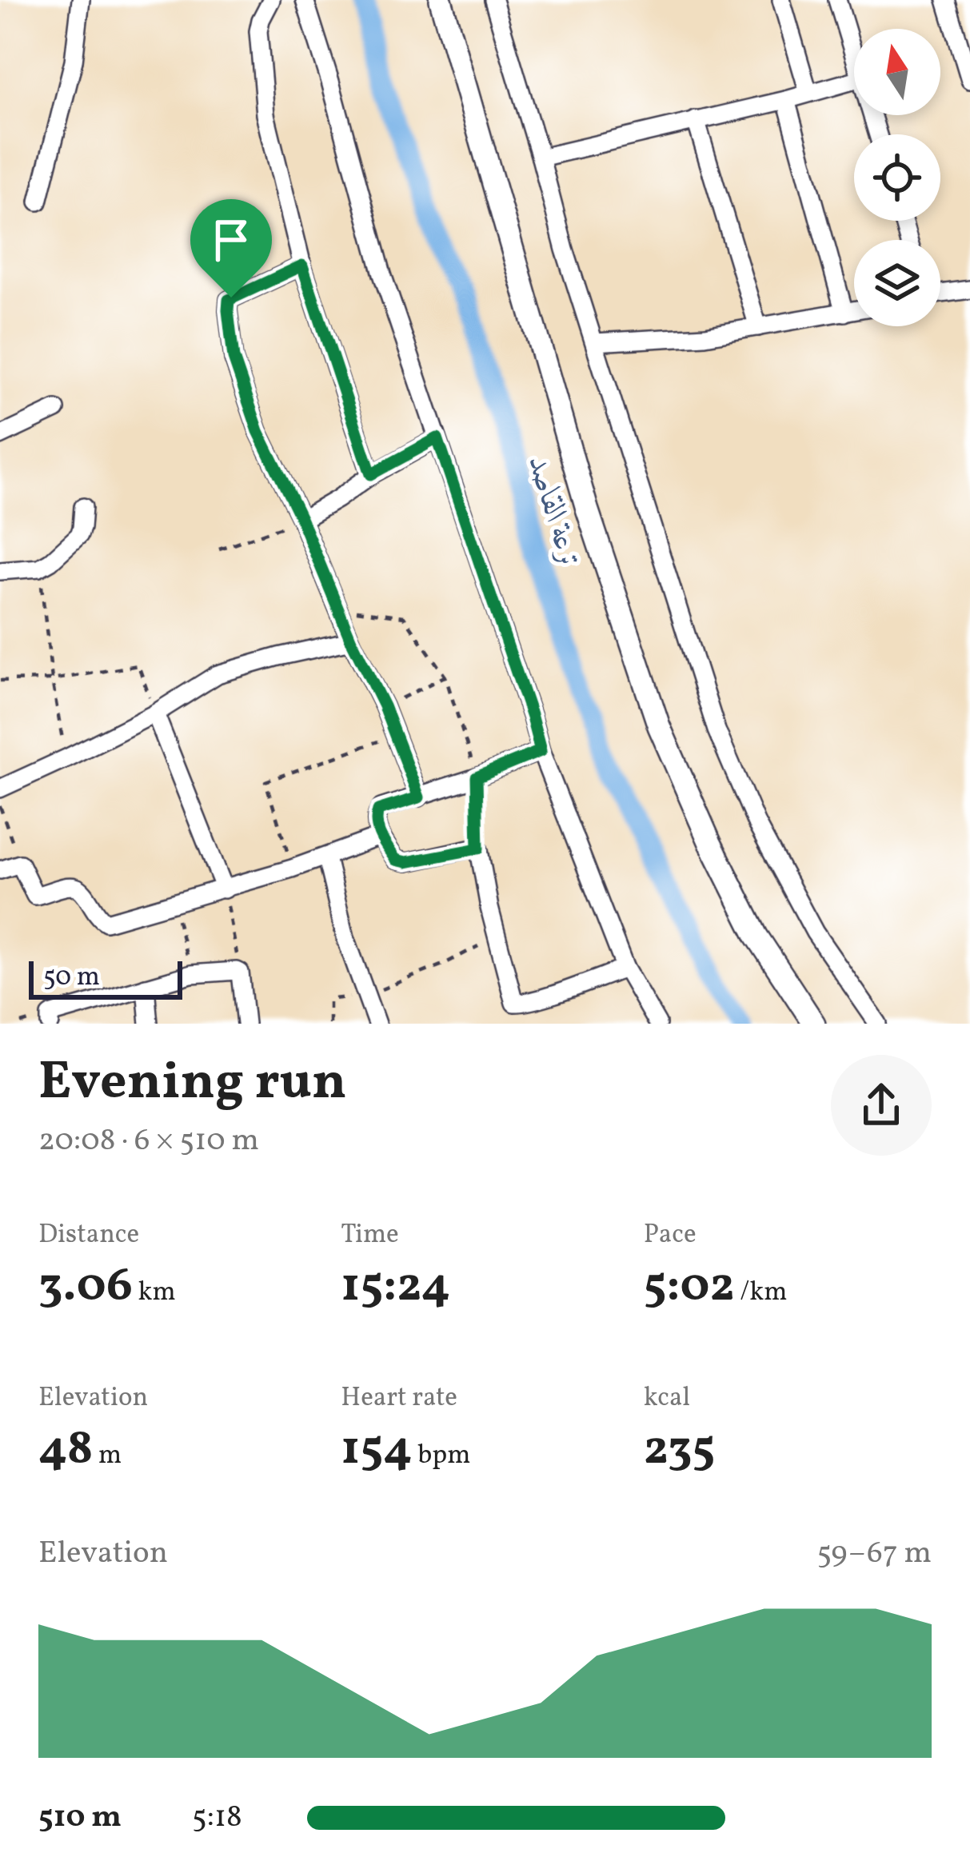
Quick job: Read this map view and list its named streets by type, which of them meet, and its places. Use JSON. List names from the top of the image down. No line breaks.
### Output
{"water":["ترعة القاصد"],"scale_bar":"50 m","north":"top","page":{"scale":"50 m","heading":["Evening run","20:08 · 6 × 510 m"],"stats":[["Distance","3.06 km"],["Time","15:24"],["Pace","5:02 /km"],["Elevation","48 m"],["Heart rate","154 bpm"],["kcal","235"]],"chart":["Elevation","59–67 m"],"list":[{"name":"510 m","note":"5:18"}]}}
